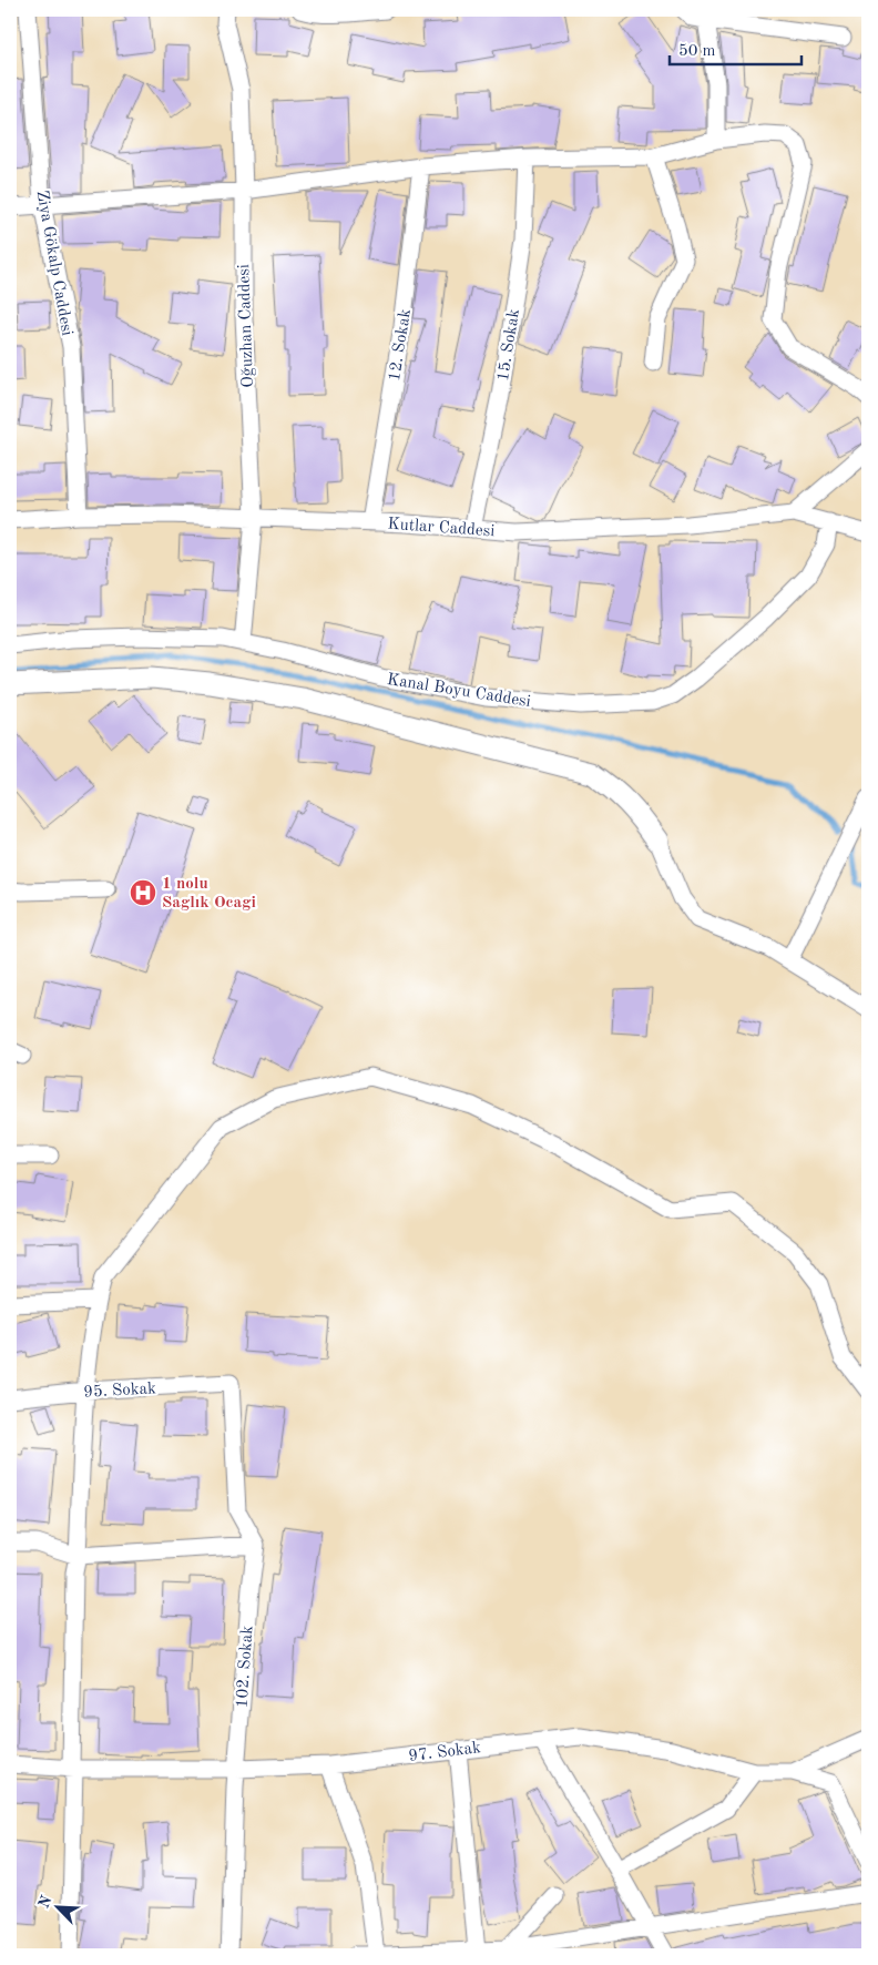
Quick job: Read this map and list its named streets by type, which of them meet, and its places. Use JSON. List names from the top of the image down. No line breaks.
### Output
{"streets":{"street":["Ziya Gökalp Caddesi","Oğuzhan Caddesi","12. Sokak","15. Sokak","Kutlar Caddesi","Kanal Boyu Caddesi","95. Sokak","102. Sokak","97. Sokak"]},"crossings":[["Ziya Gökalp Caddesi","Kutlar Caddesi"],["Oğuzhan Caddesi","Kutlar Caddesi"],["Oğuzhan Caddesi","Kanal Boyu Caddesi"],["12. Sokak","Kutlar Caddesi"],["15. Sokak","Kutlar Caddesi"],["Kutlar Caddesi","Kanal Boyu Caddesi"],["95. Sokak","102. Sokak"],["102. Sokak","97. Sokak"]],"places":{"hospital":["1 nolu Saglık Ocagi"]},"scale_bar":"50 m","north":"top left"}
